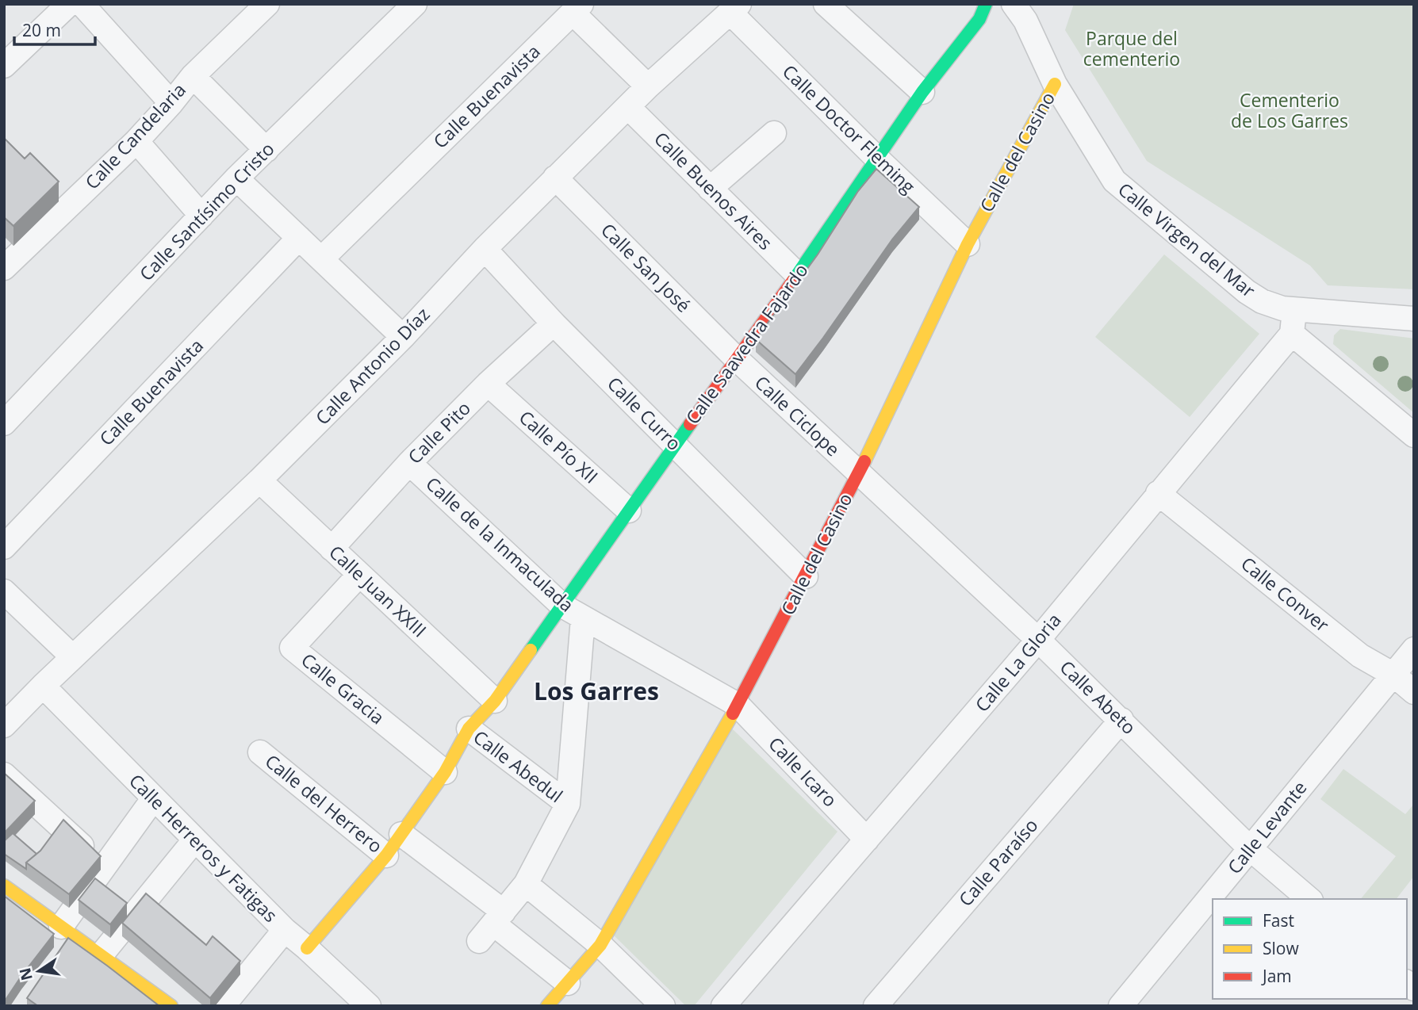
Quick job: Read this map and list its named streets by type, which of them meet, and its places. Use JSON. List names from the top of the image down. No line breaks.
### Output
{"streets":{"street":["Calle Buenavista","Calle Doctor Fleming","Calle Candelaria","Calle del Casino","Calle Buenos Aires","Calle Santísimo Cristo","Calle Virgen del Mar","Calle San José","Calle Saavedra Fajardo","Calle Antonio Díaz","Calle Curro","Calle Ciclope","Calle Pito","Calle Pío XII","Calle de la Inmaculada","Calle Juan XXIII","Calle Conver","Calle La Gloria","Calle Gracia","Calle Abeto","Calle Abedul","Calle Icaro","Calle del Herrero","Calle Levante","Calle Herreros y Fatigas","Calle Paraíso"]},"crossings":[["Calle Doctor Fleming","Calle del Casino"],["Calle Doctor Fleming","Calle Saavedra Fajardo"],["Calle Doctor Fleming","Calle Antonio Díaz"],["Calle del Casino","Calle Virgen del Mar"],["Calle del Casino","Calle Curro"],["Calle del Casino","Calle Ciclope"],["Calle del Casino","Calle de la Inmaculada"],["Calle del Casino","Calle Abeto"],["Calle del Casino","Calle Icaro"],["Calle Buenos Aires","Calle Saavedra Fajardo"],["Calle Buenos Aires","Calle Antonio Díaz"],["Calle San José","Calle Saavedra Fajardo"],["Calle San José","Calle Antonio Díaz"],["Calle San José","Calle Ciclope"],["Calle Saavedra Fajardo","Calle Curro"],["Calle Saavedra Fajardo","Calle Ciclope"],["Calle Saavedra Fajardo","Calle Pío XII"],["Calle Saavedra Fajardo","Calle de la Inmaculada"],["Calle Saavedra Fajardo","Calle Juan XXIII"],["Calle Saavedra Fajardo","Calle Gracia"],["Calle Saavedra Fajardo","Calle Abedul"],["Calle Saavedra Fajardo","Calle del Herrero"],["Calle Saavedra Fajardo","Calle Herreros y Fatigas"],["Calle Antonio Díaz","Calle Curro"],["Calle Antonio Díaz","Calle Juan XXIII"],["Calle Antonio Díaz","Calle Herreros y Fatigas"],["Calle Curro","Calle Pito"],["Calle Ciclope","Calle Abeto"],["Calle Pito","Calle Pío XII"],["Calle Pito","Calle de la Inmaculada"],["Calle Pito","Calle Juan XXIII"],["Calle de la Inmaculada","Calle Abedul"],["Calle de la Inmaculada","Calle Icaro"],["Calle Juan XXIII","Calle Gracia"],["Calle Conver","Calle La Gloria"],["Calle Conver","Calle Levante"],["Calle La Gloria","Calle Abeto"],["Calle La Gloria","Calle Icaro"],["Calle Abeto","Calle Levante"],["Calle Abeto","Calle Paraíso"]],"districts":["Los Garres"],"parks":["Parque del cementerio","Cementerio de Los Garres"],"legend":["Fast","Slow","Jam"],"scale_bar":"20 m","north":"left"}
